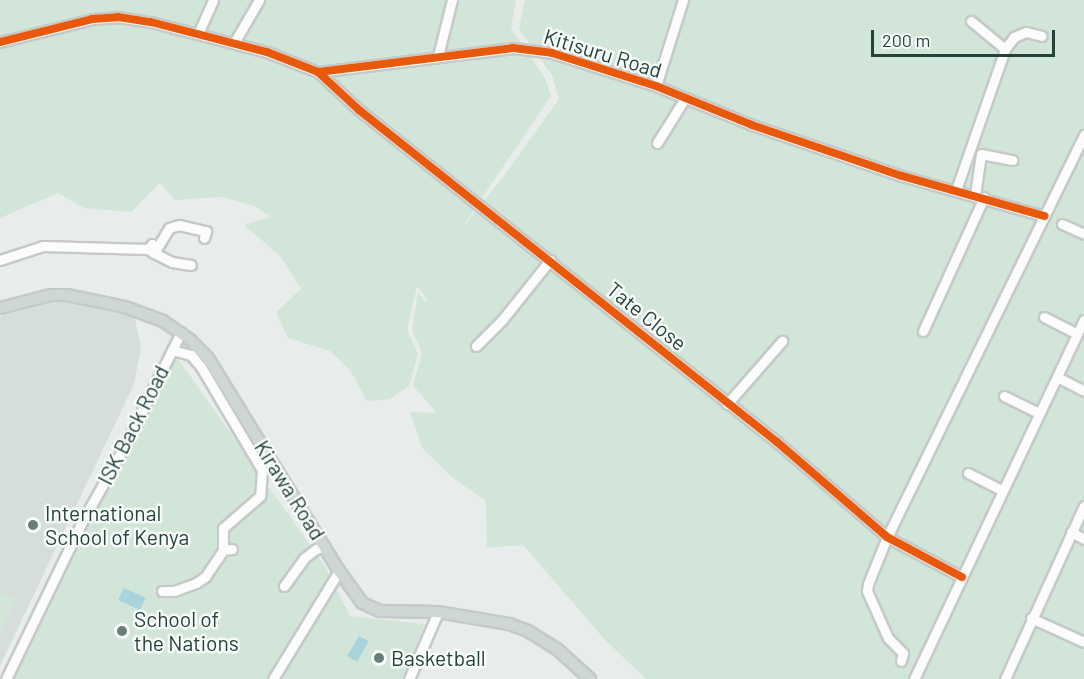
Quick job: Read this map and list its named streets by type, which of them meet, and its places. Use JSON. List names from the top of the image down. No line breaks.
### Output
{"streets":{"main road":["Kirawa Road"],"street":["Kitisuru Road","Tate Close","ISK Back Road"]},"crossings":[["Kitisuru Road","Tate Close"],["ISK Back Road","Kirawa Road"]],"places":["International School of Kenya","School of the Nations","Basketball"],"scale_bar":"200 m"}
